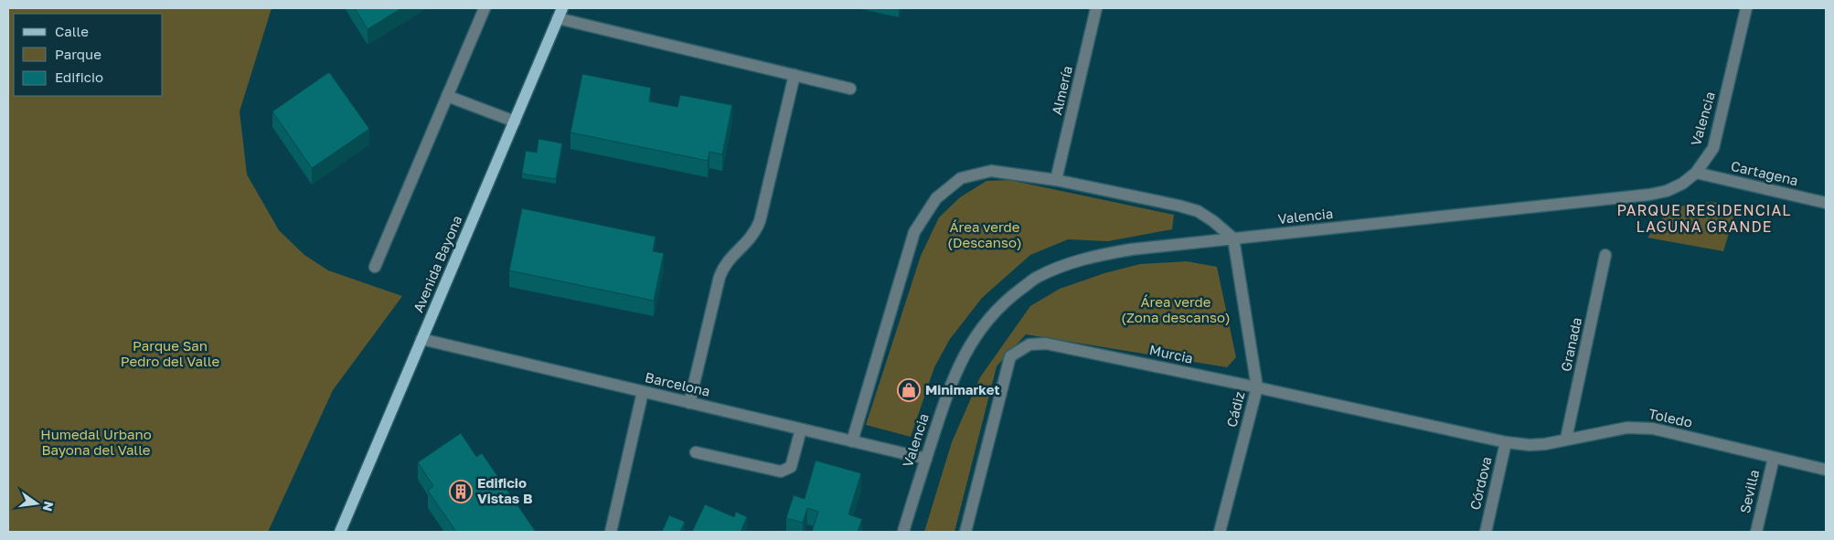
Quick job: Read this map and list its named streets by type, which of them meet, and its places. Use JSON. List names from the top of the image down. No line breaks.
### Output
{"streets":{"main road":["Avenida Bayona"],"street":["Almería","Valencia","Cartagena","Granada","Murcia","Barcelona","Cádiz","Toledo","Córdova","Sevilla"]},"crossings":[["Valencia","Cartagena"],["Valencia","Barcelona"],["Valencia","Cádiz"],["Avenida Bayona","Barcelona"],["Granada","Toledo"],["Murcia","Cádiz"],["Murcia","Toledo"],["Murcia","Córdova"],["Toledo","Córdova"],["Toledo","Sevilla"]],"districts":["PARQUE RESIDENCIAL LAGUNA GRANDE"],"parks":["Área verde (Descanso)","Área verde (Zona descanso)","Parque San Pedro del Valle","Humedal Urbano Bayona del Valle"],"places":{"shop":["Minimarket"],"building":["Edificio Vistas B"]},"legend":["Calle","Parque","Edificio"],"north":"right"}
